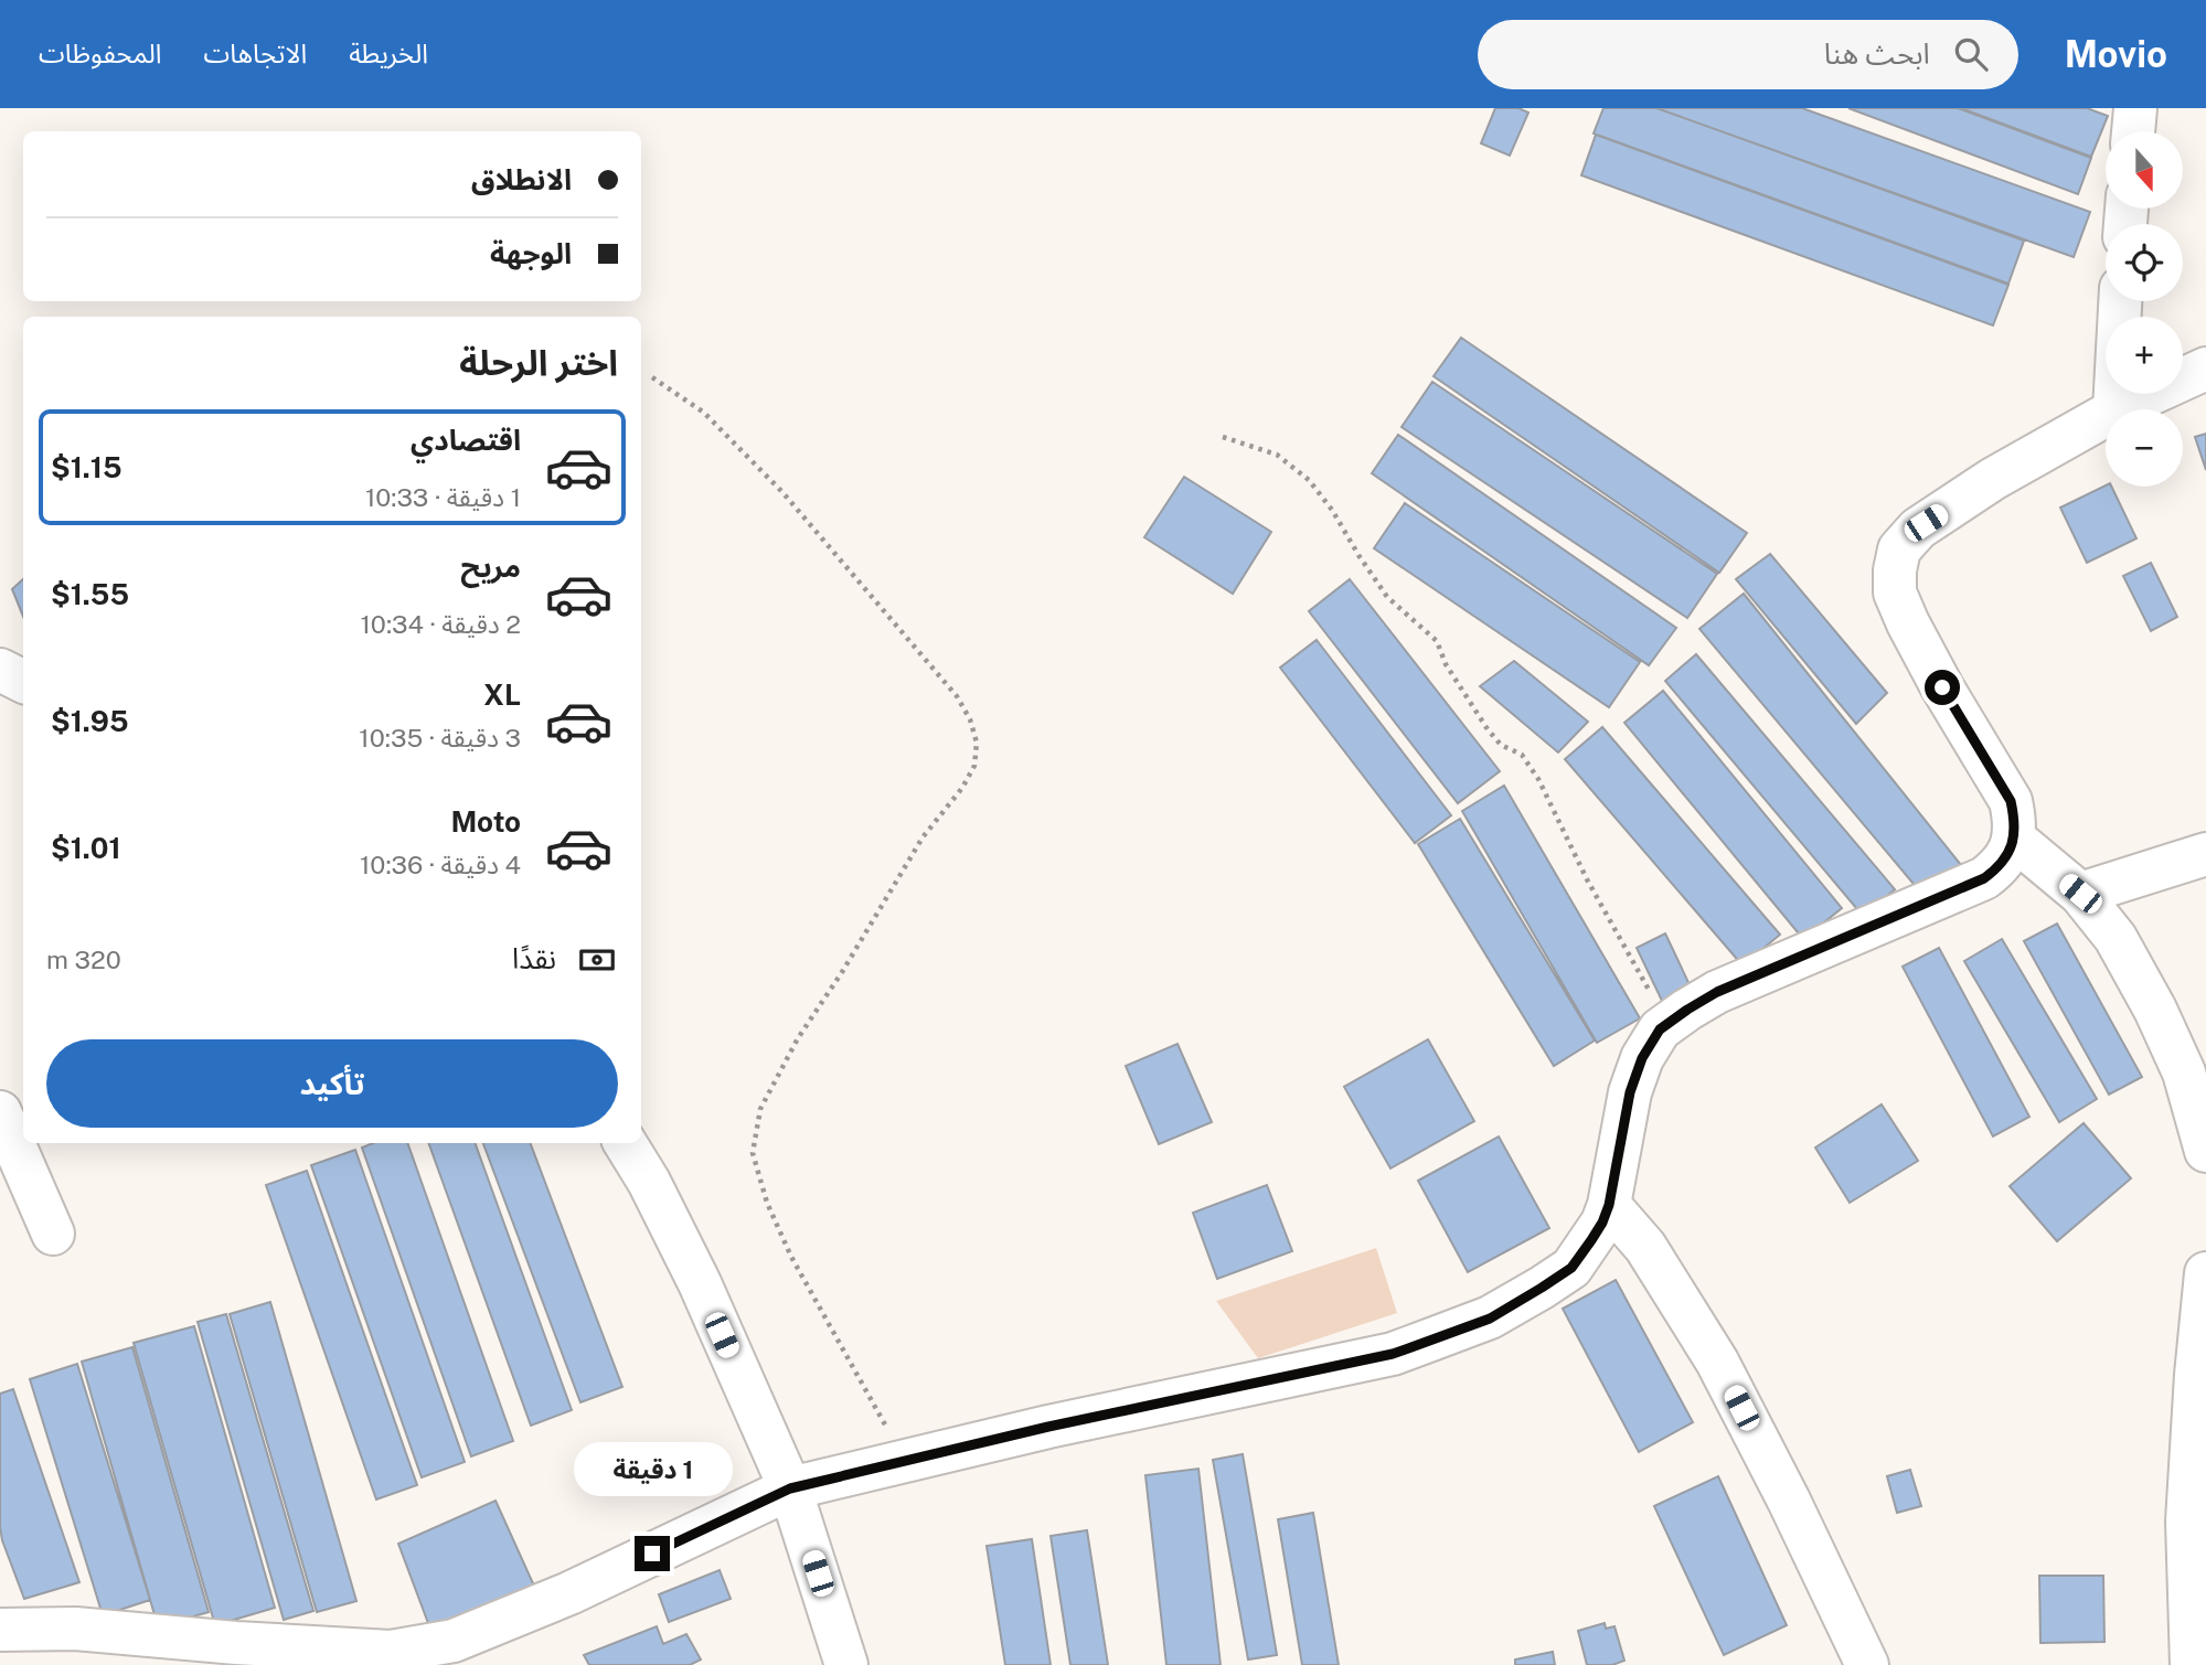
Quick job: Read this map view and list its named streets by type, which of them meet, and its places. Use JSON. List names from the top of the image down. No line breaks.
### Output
{"north":"bottom","page":{"header":"Movio","search":"ابحث هنا","nav":["الخريطة","الاتجاهات","المحفوظات"],"map_buttons":["+","−"],"banner":["الانطلاق","الوجهة"],"heading":"اختر الرحلة","list":[{"name":"اقتصادي","note":"1 دقيقة · 10:33","value":"$1.15"},{"name":"مريح","note":"2 دقيقة · 10:34","value":"$1.55"},{"name":"XL","note":"3 دقيقة · 10:35","value":"$1.95"},{"name":"Moto","note":"4 دقيقة · 10:36","value":"$1.01"}],"pay":["نقدًا","320 m"],"buttons":"تأكيد","bubble":"1 دقيقة"}}
